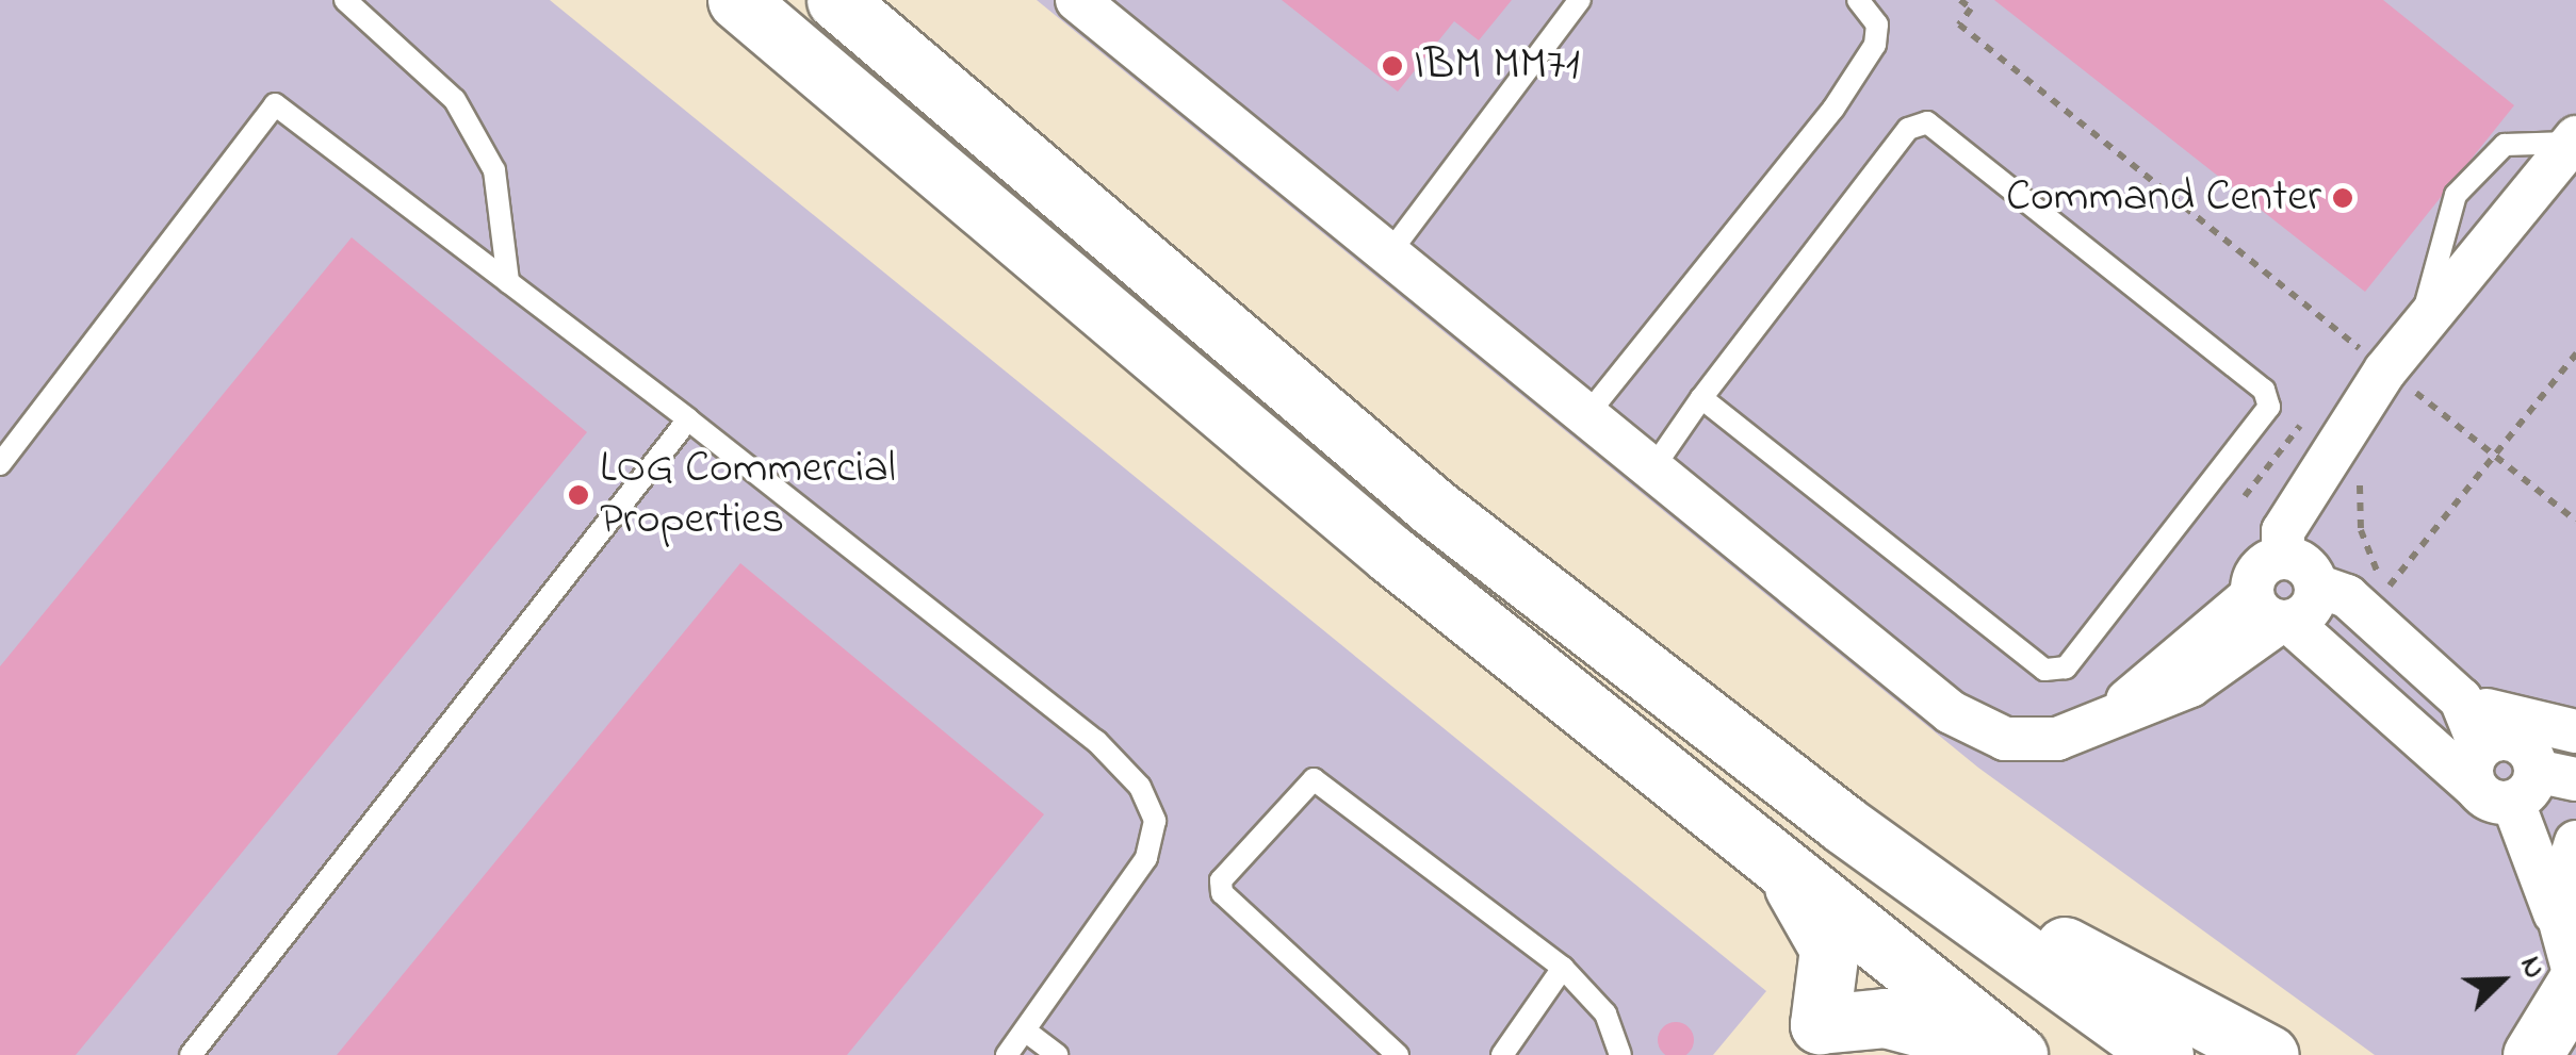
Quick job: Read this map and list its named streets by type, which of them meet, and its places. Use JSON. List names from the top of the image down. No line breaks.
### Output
{"places":["IBM MM71","Command Center","LOG Commercial Properties"],"north":"top right"}
